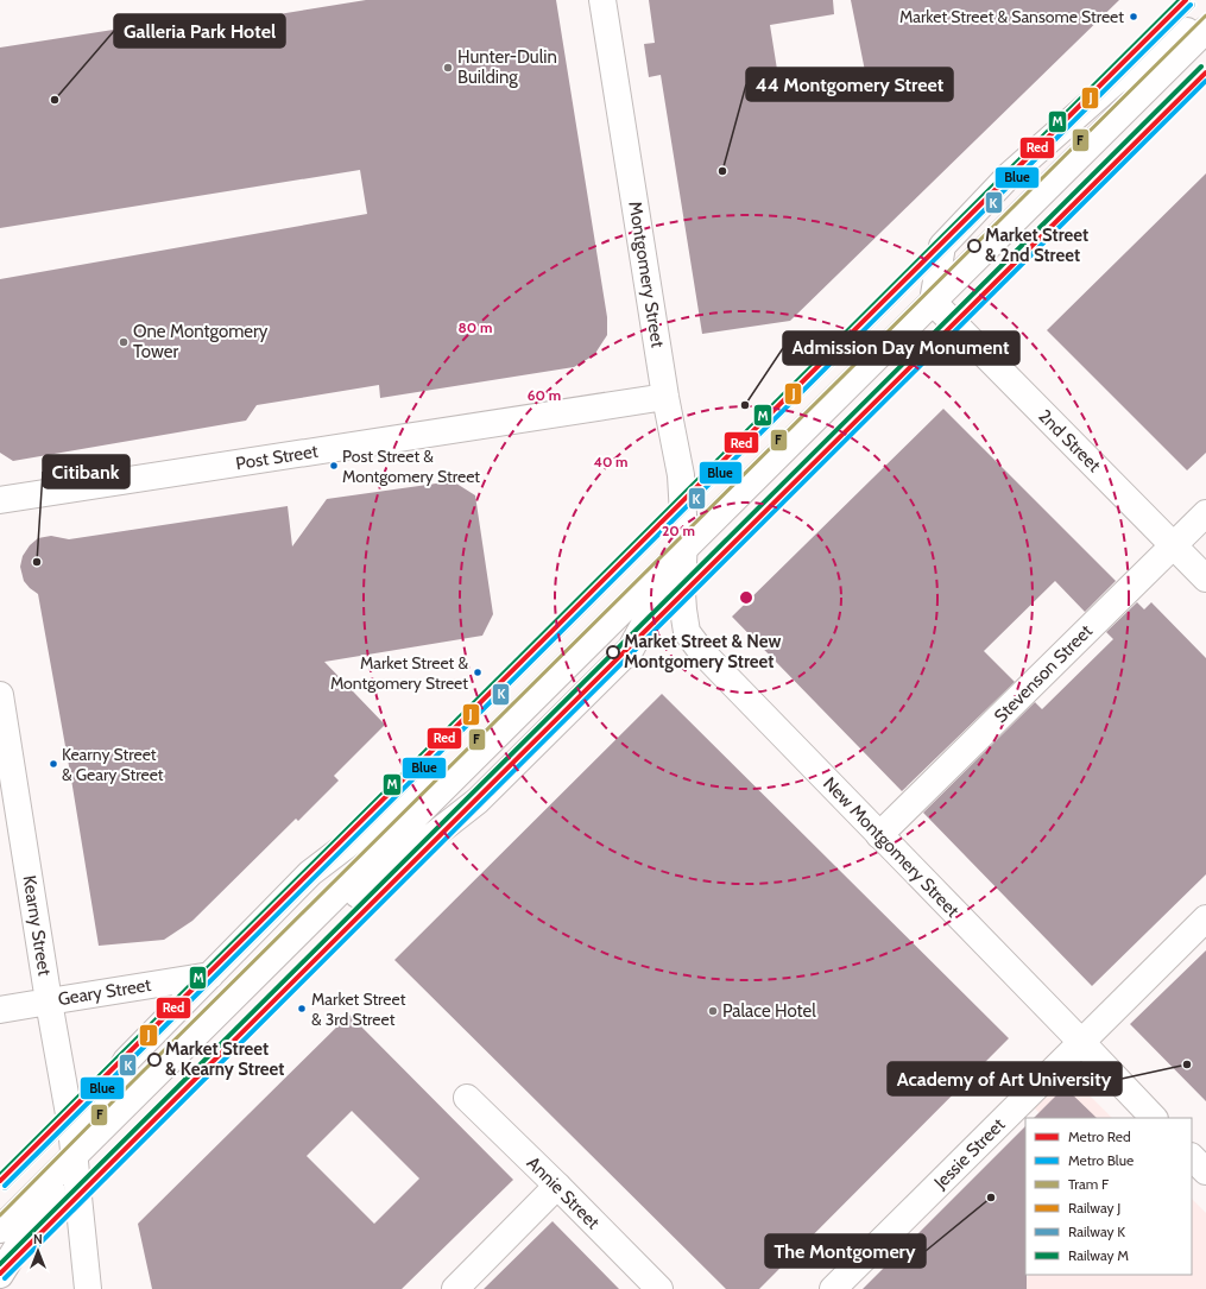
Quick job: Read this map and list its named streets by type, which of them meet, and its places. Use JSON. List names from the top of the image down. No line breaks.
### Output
{"streets":{"street":["Montgomery Street","2nd Street","Post Street","Stevenson Street","New Montgomery Street","Kearny Street","Geary Street","Jessie Street","Annie Street"]},"crossings":[["Montgomery Street","Post Street"],["Montgomery Street","New Montgomery Street"],["2nd Street","Stevenson Street"],["Stevenson Street","New Montgomery Street"],["New Montgomery Street","Jessie Street"],["Kearny Street","Geary Street"]],"places":["Market Street & Sansome Street","Hunter-Dulin Building","Galleria Park Hotel","44 Montgomery Street","Market Street & 2nd Street","One Montgomery Tower","Admission Day Monument","Post Street & Montgomery Street","Citibank","Market Street & New Montgomery Street","Market Street & Montgomery Street","Kearny Street & Geary Street","Market Street & 3rd Street","Palace Hotel","Market Street & Kearny Street","Academy of Art University","The Montgomery"],"lines":["metro line Red","rail line J","rail line M","metro line Blue","rail line K","tram line F"],"legend":["Metro Red","Metro Blue","Tram F","Railway J","Railway K","Railway M"],"north":"top","rings":["80 m","60 m","40 m","20 m"]}
